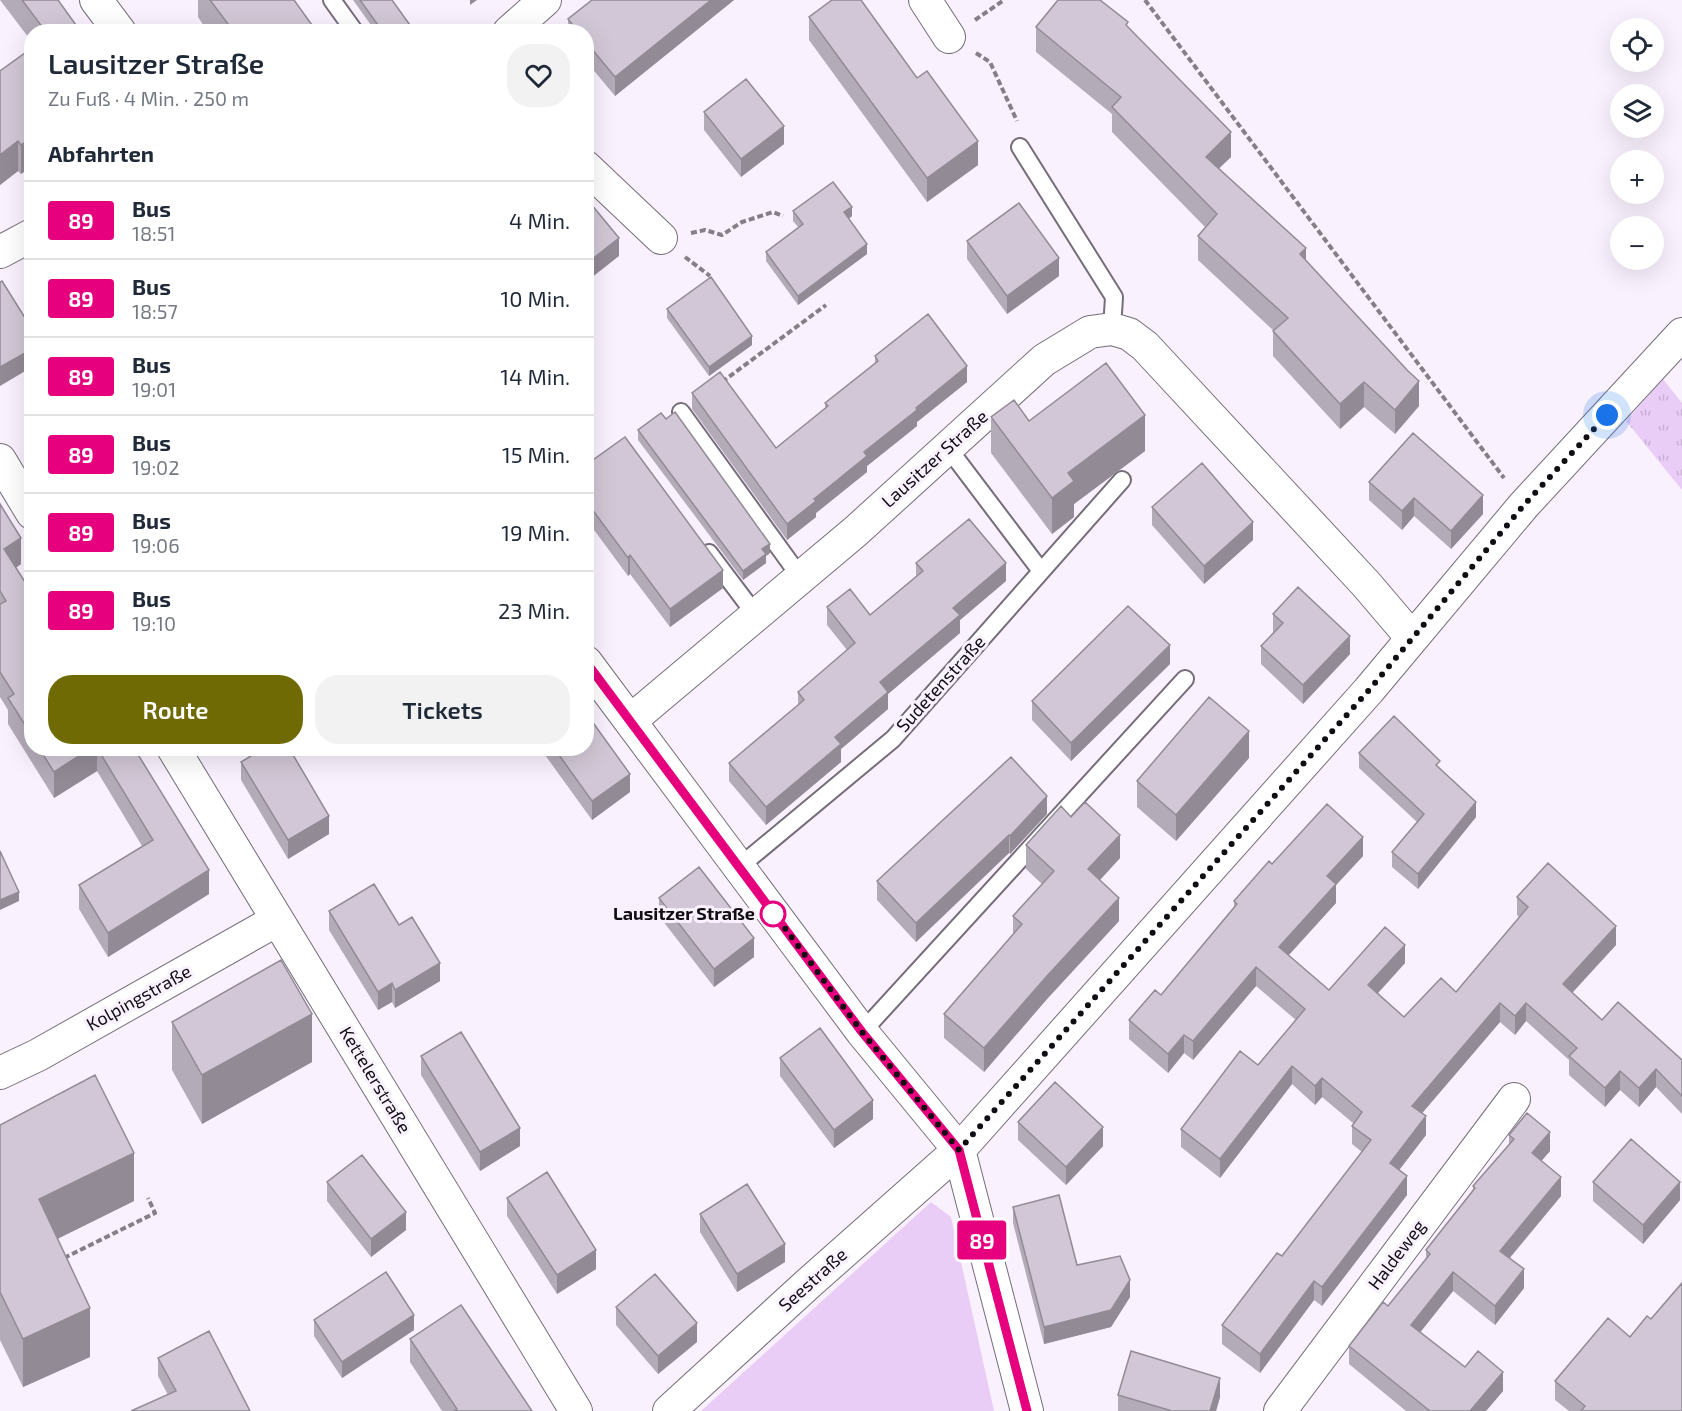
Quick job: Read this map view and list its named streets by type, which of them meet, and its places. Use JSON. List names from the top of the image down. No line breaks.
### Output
{"streets":{"street":["Lausitzer Straße","Kolpingstraße","Kettelerstraße","Haldeweg","Seestraße"],"lane":["Sudetenstraße"]},"crossings":[["Kolpingstraße","Kettelerstraße"]],"places":["Lausitzer Straße"],"lines":["bus line 89"],"page":{"on_map":"89","map_buttons":["+","−"],"heading":[["Lausitzer Straße","Zu Fuß · 4 Min. · 250 m"],"Abfahrten"],"list":[{"mark":"89","name":"Bus","note":"18:51","value":"4 Min."},{"mark":"89","name":"Bus","note":"18:57","value":"10 Min."},{"mark":"89","name":"Bus","note":"19:01","value":"14 Min."},{"mark":"89","name":"Bus","note":"19:02","value":"15 Min."},{"mark":"89","name":"Bus","note":"19:06","value":"19 Min."},{"mark":"89","name":"Bus","note":"19:10","value":"23 Min."}],"buttons":["Route","Tickets"]}}
